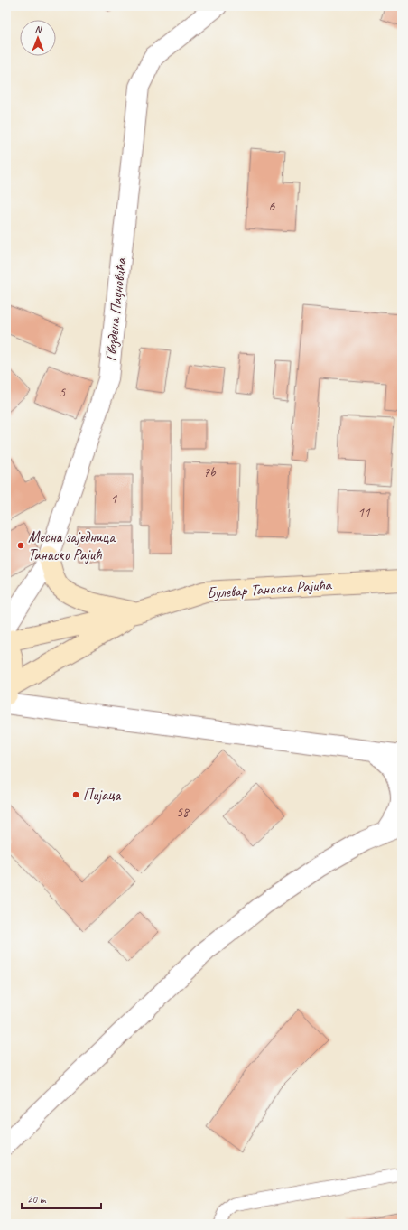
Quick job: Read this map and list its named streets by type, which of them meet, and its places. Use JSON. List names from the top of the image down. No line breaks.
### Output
{"streets":{"main road":["Булевар Танаска Рајића"],"street":["Гвоздена Пауновића"]},"places":["Месна заједница Танаско Рајић","Пијаца"],"house_numbers":["6","5","7b","1","11","58"],"scale_bar":"20 m","north":"top"}
